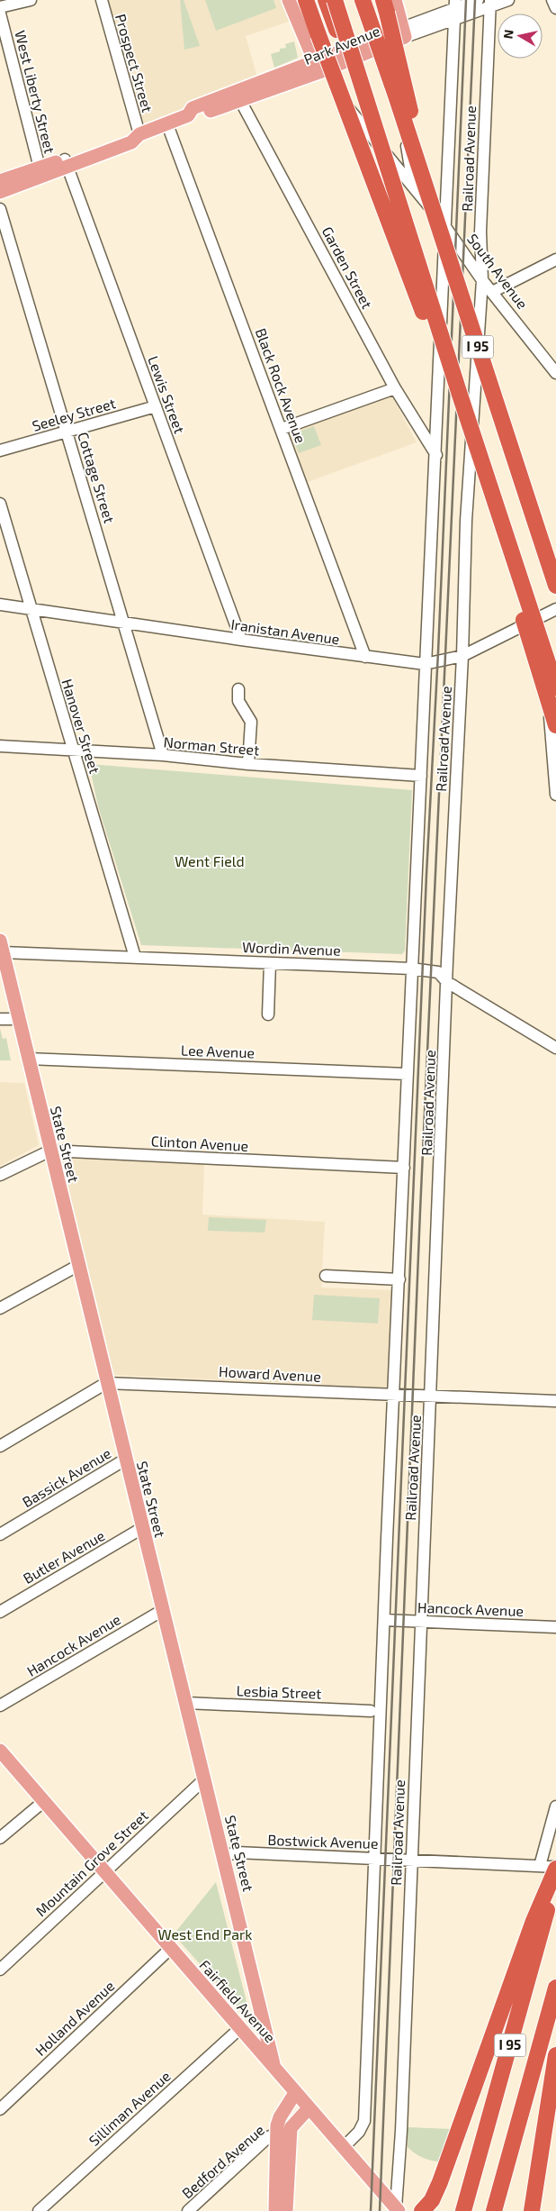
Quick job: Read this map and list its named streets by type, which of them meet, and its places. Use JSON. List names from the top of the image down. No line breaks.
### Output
{"streets":{"highway":["I 95"],"main road":["Park Avenue","South Avenue","State Street","Fairfield Avenue"],"street":["Prospect Street","West Liberty Street","Railroad Avenue","Garden Street","Black Rock Avenue","Lewis Street","Seeley Street","Cottage Street","Iranistan Avenue","Hanover Street","Norman Street","Wordin Avenue","Lee Avenue","Clinton Avenue","Howard Avenue","Bassick Avenue","Butler Avenue","Hancock Avenue","Lesbia Street","Bostwick Avenue","Mountain Grove Street","Holland Avenue","Silliman Avenue","Bedford Avenue"]},"crossings":[["Park Avenue","Prospect Street"],["Park Avenue","West Liberty Street"],["Park Avenue","Railroad Avenue"],["Park Avenue","Garden Street"],["Park Avenue","South Avenue"],["Park Avenue","Black Rock Avenue"],["Park Avenue","Lewis Street"],["Railroad Avenue","Garden Street"],["Railroad Avenue","South Avenue"],["Railroad Avenue","Iranistan Avenue"],["Railroad Avenue","Norman Street"],["Railroad Avenue","Wordin Avenue"],["Railroad Avenue","Lee Avenue"],["Railroad Avenue","Clinton Avenue"],["Railroad Avenue","Howard Avenue"],["Railroad Avenue","Hancock Avenue"],["Railroad Avenue","Bostwick Avenue"],["Railroad Avenue","Fairfield Avenue"],["South Avenue","I 95"],["I 95","Bostwick Avenue"],["Black Rock Avenue","Iranistan Avenue"],["Lewis Street","Seeley Street"],["Lewis Street","Iranistan Avenue"],["Seeley Street","Cottage Street"],["Cottage Street","Iranistan Avenue"],["Cottage Street","Norman Street"],["Iranistan Avenue","Hanover Street"],["Hanover Street","Norman Street"],["Hanover Street","Wordin Avenue"],["Wordin Avenue","State Street"],["Lee Avenue","State Street"],["Clinton Avenue","State Street"],["State Street","Howard Avenue"],["State Street","Bassick Avenue"],["State Street","Butler Avenue"],["State Street","Hancock Avenue"],["State Street","Lesbia Street"],["State Street","Bostwick Avenue"],["State Street","Mountain Grove Street"],["State Street","Fairfield Avenue"],["Mountain Grove Street","Fairfield Avenue"],["Fairfield Avenue","Holland Avenue"],["Fairfield Avenue","Silliman Avenue"]],"parks":["Went Field","West End Park"],"north":"left"}
